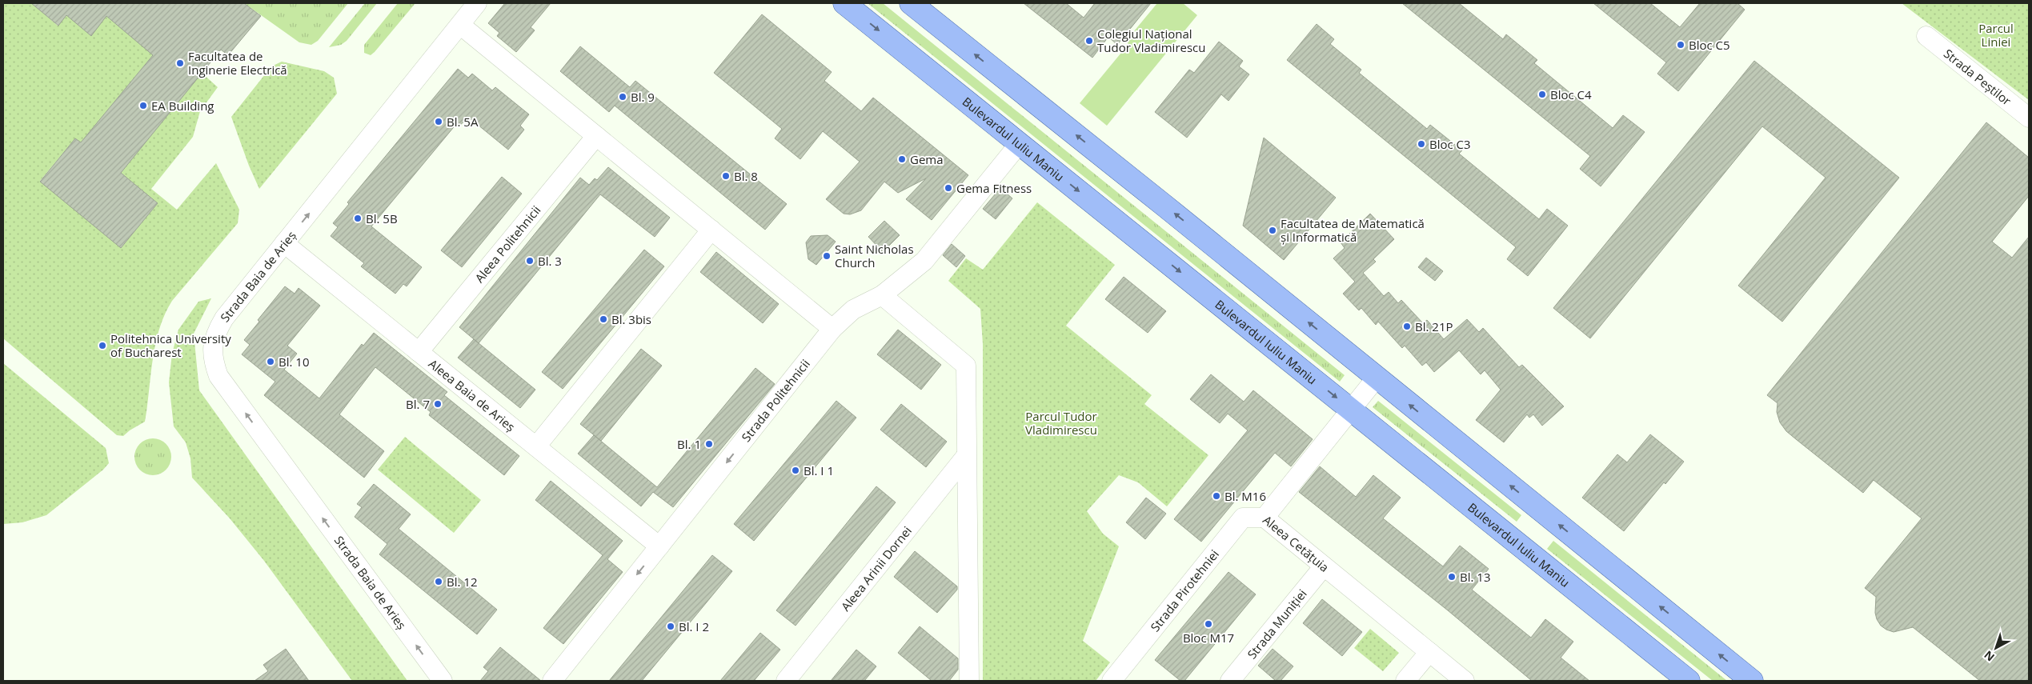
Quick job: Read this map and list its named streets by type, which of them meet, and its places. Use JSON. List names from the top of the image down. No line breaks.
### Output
{"streets":{"main road":["Bulevardul Iuliu Maniu"],"street":["Strada Peștilor","Aleea Politehnicii","Strada Baia de Arieș","Aleea Baia de Arieș","Strada Politehnicii","Aleea Cetățuia","Aleea Arinii Dornei","Strada Pirotehniei","Strada Muniției"]},"crossings":[["Bulevardul Iuliu Maniu","Strada Politehnicii"],["Bulevardul Iuliu Maniu","Aleea Cetățuia"],["Aleea Politehnicii","Aleea Baia de Arieș"],["Strada Baia de Arieș","Aleea Baia de Arieș"],["Aleea Baia de Arieș","Strada Politehnicii"],["Aleea Cetățuia","Strada Pirotehniei"],["Aleea Cetățuia","Strada Muniției"]],"one_way":["Strada Baia de Arieș"],"parks":["Parcul Liniei","Parcul Tudor Vladimirescu"],"places":["Colegiul Național Tudor Vladimirescu","Bloc C5","Facultatea de Inginerie Electrică","Bloc C4","Bl. 9","EA Building","Bl. 5A","Bloc C3","Gema","Bl. 8","Gema Fitness","Bl. 5B","Facultatea de Matematică și Informatică","Saint Nicholas Church","Bl. 3","Bl. 3bis","Bl. 21P","Politehnica University of Bucharest","Bl. 10","Bl. 7","Bl. 1","Bl. I 1","Bl. M16","Bl. 13","Bl. 12","Bloc M17","Bl. I 2"],"north":"bottom left"}
